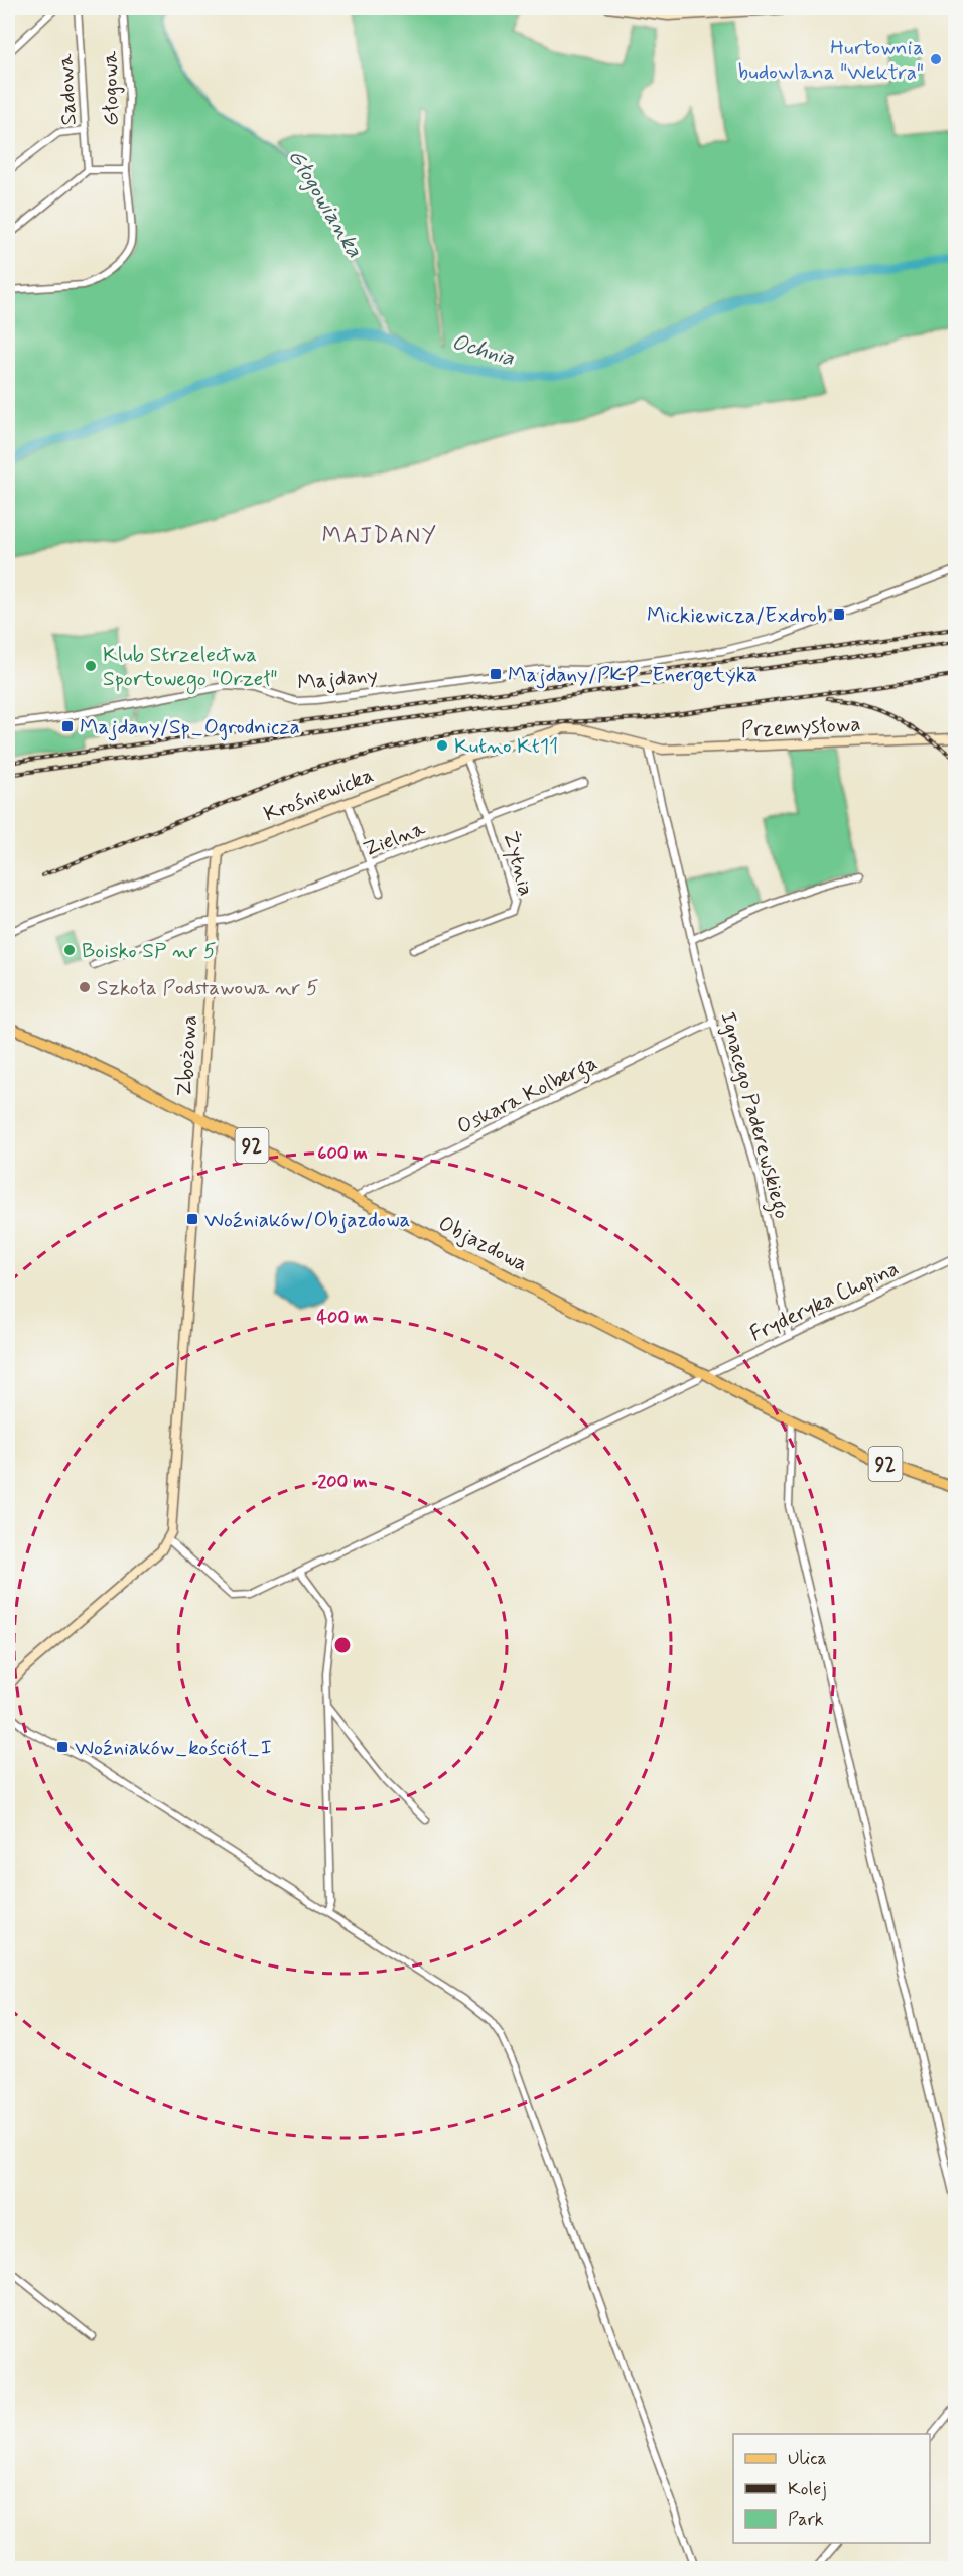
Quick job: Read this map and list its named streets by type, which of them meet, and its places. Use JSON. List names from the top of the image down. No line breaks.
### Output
{"streets":{"main road":["92","Objazdowa"],"street":["Głogowa","Sadowa","Majdany","Przemysłowa","Krośniewicka","Zielna","Żytnia","Zbożowa","Oskara Kolberga","Ignacego Paderewskiego","Fryderyka Chopina"]},"crossings":[["Przemysłowa","Krośniewicka"],["Przemysłowa","Ignacego Paderewskiego"],["Krośniewicka","Żytnia"],["Krośniewicka","Zbożowa"],["Krośniewicka","Ignacego Paderewskiego"],["Zielna","Żytnia"],["Zielna","Zbożowa"],["Zbożowa","Objazdowa"],["Zbożowa","Fryderyka Chopina"],["Oskara Kolberga","Ignacego Paderewskiego"],["Oskara Kolberga","Objazdowa"],["Ignacego Paderewskiego","Fryderyka Chopina"],["Objazdowa","Fryderyka Chopina"]],"districts":["MAJDANY"],"water":["Głogowianka","Ochnia"],"places":{"other":["Hurtownia budowlana \"Wektra\"","Klub Strzelectwa Sportowego \"Orzeł\"","Kutno Kt11","Boisko SP nr 5","Szkoła Podstawowa nr 5"],"transit":["Mickiewicza/Exdrob","Majdany/PKP_Energetyka","Majdany/Sp_Ogrodnicza","Woźniaków/Objazdowa","Woźniaków_kościół_I"]},"legend":["Ulica","Kolej","Park"],"rings":["600 m","400 m","200 m"]}
